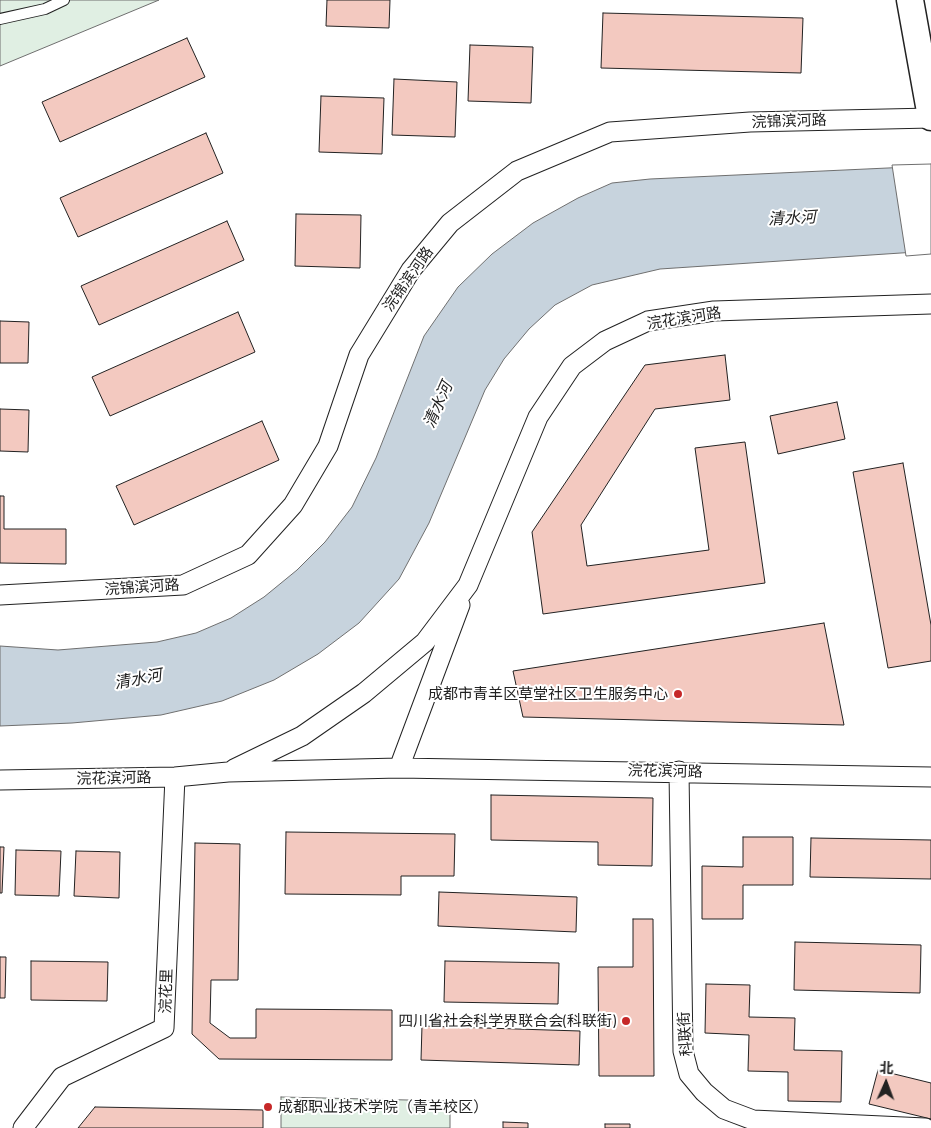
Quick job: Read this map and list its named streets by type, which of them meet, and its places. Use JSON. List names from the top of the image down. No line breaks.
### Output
{"streets":{"street":["浣锦滨河路","浣花滨河路","浣花里","科联街"]},"crossings":[["浣花滨河路","浣花里"],["浣花滨河路","科联街"]],"water":["清水河"],"places":["成都市青羊区草堂社区卫生服务中心","四川省社会科学界联合会(科联街)","成都职业技术学院（青羊校区）"],"north":"top"}
